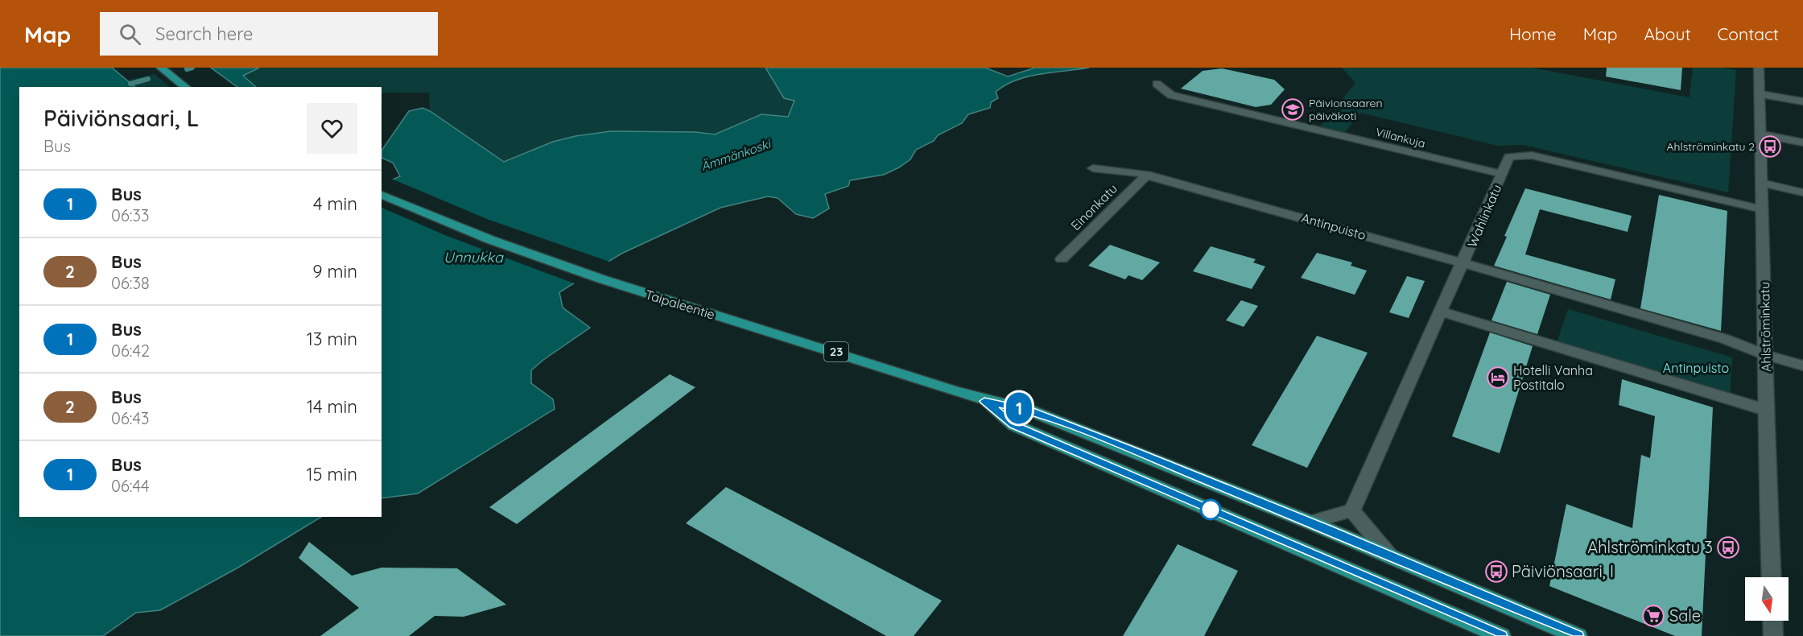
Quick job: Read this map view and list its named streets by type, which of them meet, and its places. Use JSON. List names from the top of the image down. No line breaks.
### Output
{"streets":{"highway":["Taipaleentie","23"],"street":["Villankuja","Einonkatu","Wahlinkatu","Antinpuisto","Ahlströminkatu"]},"crossings":[["Villankuja","Wahlinkatu"],["Einonkatu","Antinpuisto"],["Wahlinkatu","Antinpuisto"],["Wahlinkatu","Ahlströminkatu"],["Antinpuisto","Ahlströminkatu"]],"water":["Ämmänkoski","Unnukka"],"parks":["Antinpuisto"],"places":{"school or university":["Päivionsaaren päiväkoti"],"bus stop":["Ahlströminkatu 2","Ahlströminkatu 3","Päiviönsaari, I"],"hotel":["Hotelli Vanha Postitalo"],"supermarket":["Sale"]},"lines":["bus line 1"],"north":"bottom","page":{"header":"Map","search":"Search here","nav":["Home","Map","About","Contact"],"on_map":"1","heading":["Päiviönsaari, L","Bus"],"list":[{"mark":"1","name":"Bus","note":"06:33","value":"4 min"},{"mark":"2","name":"Bus","note":"06:38","value":"9 min"},{"mark":"1","name":"Bus","note":"06:42","value":"13 min"},{"mark":"2","name":"Bus","note":"06:43","value":"14 min"},{"mark":"1","name":"Bus","note":"06:44","value":"15 min"}]}}
